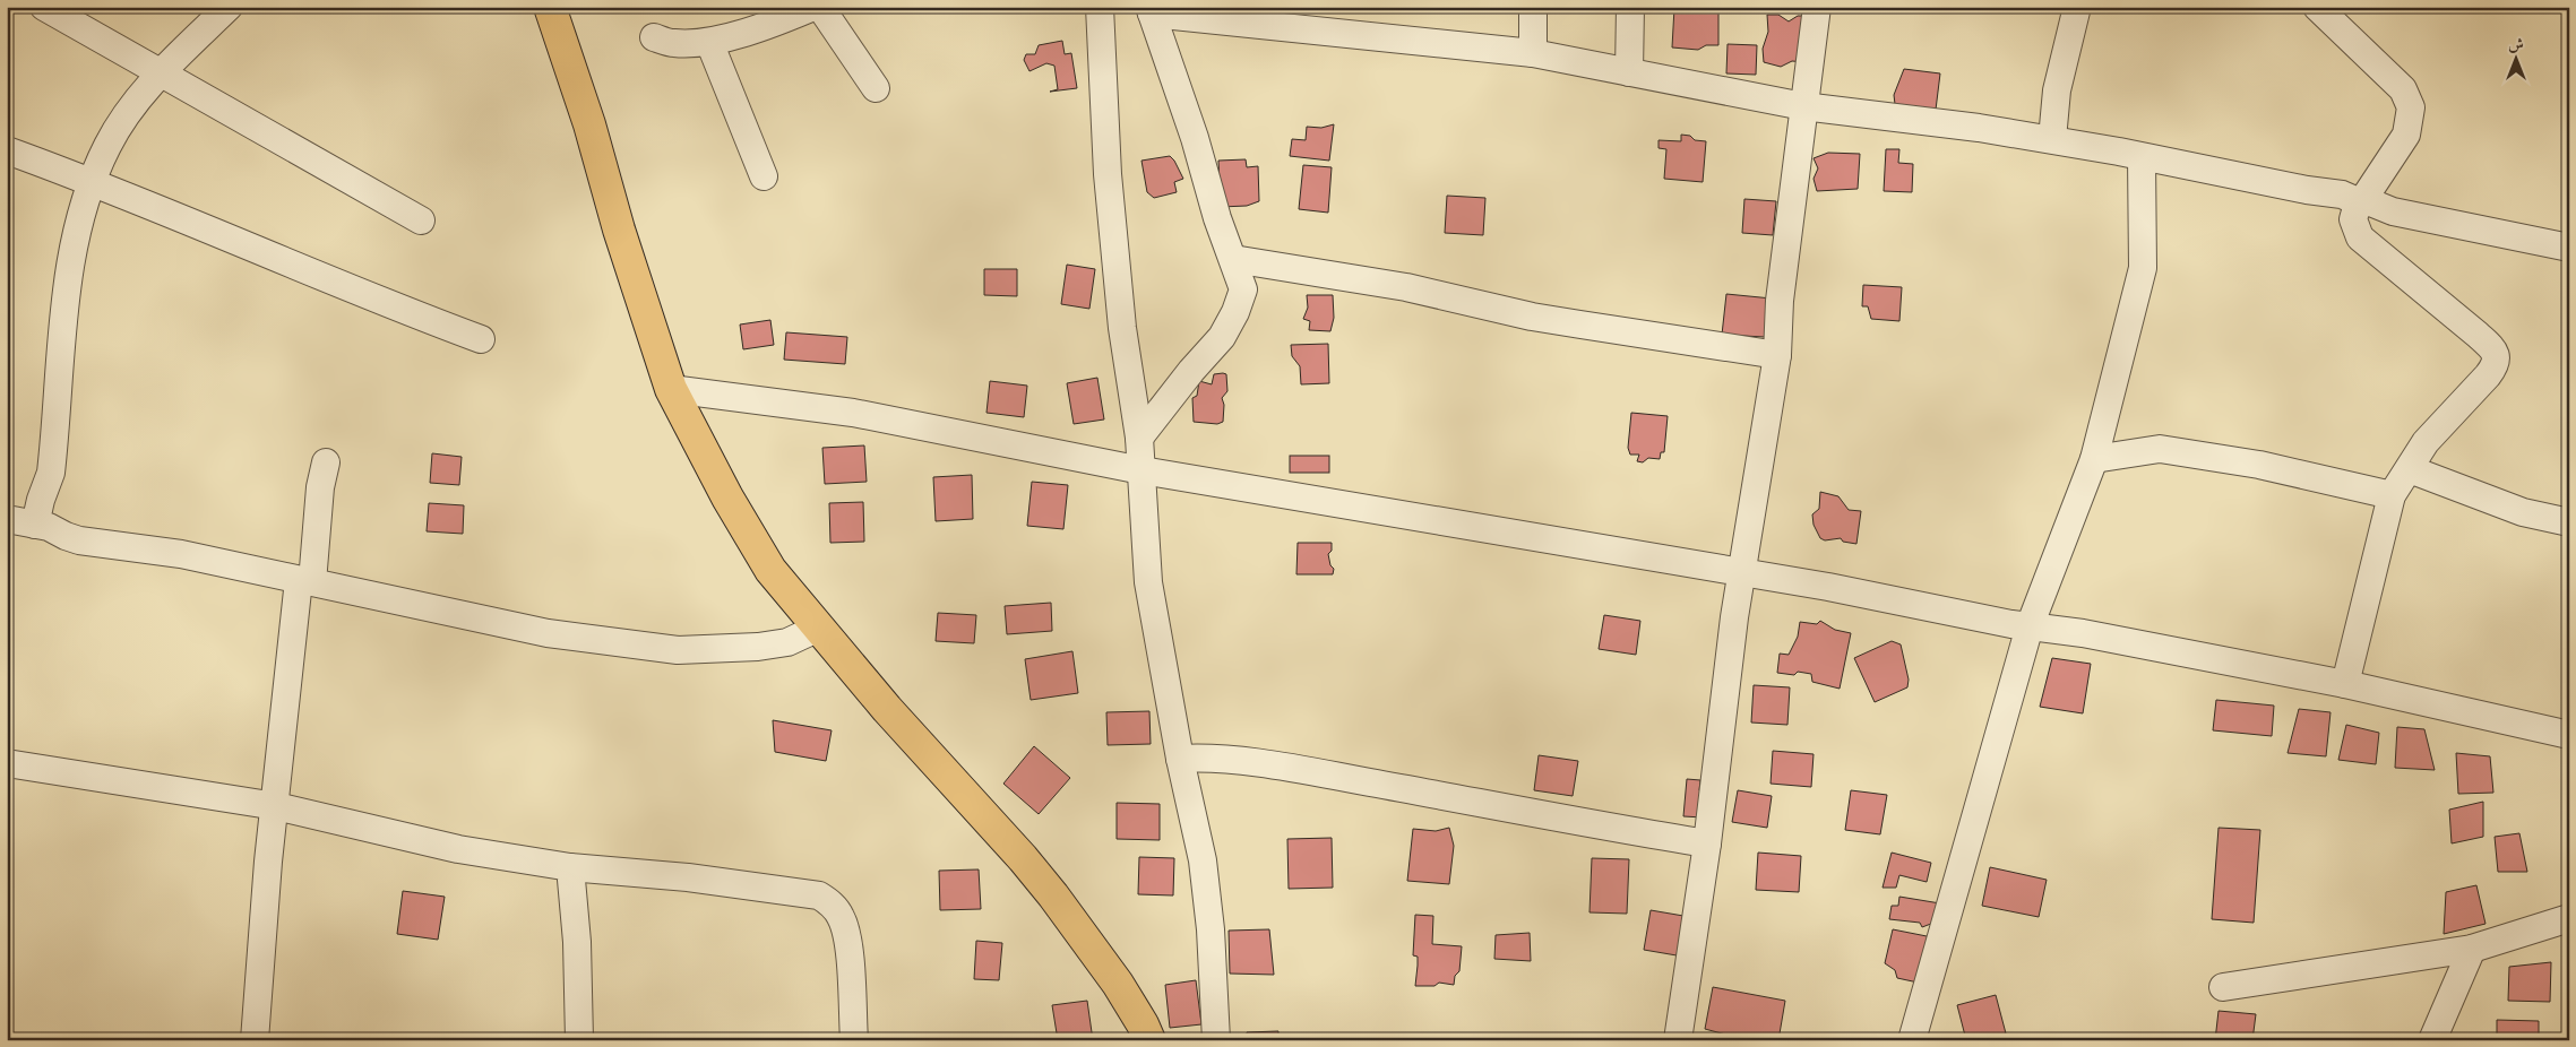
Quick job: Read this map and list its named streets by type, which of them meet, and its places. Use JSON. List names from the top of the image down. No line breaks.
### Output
{"north":"top"}
